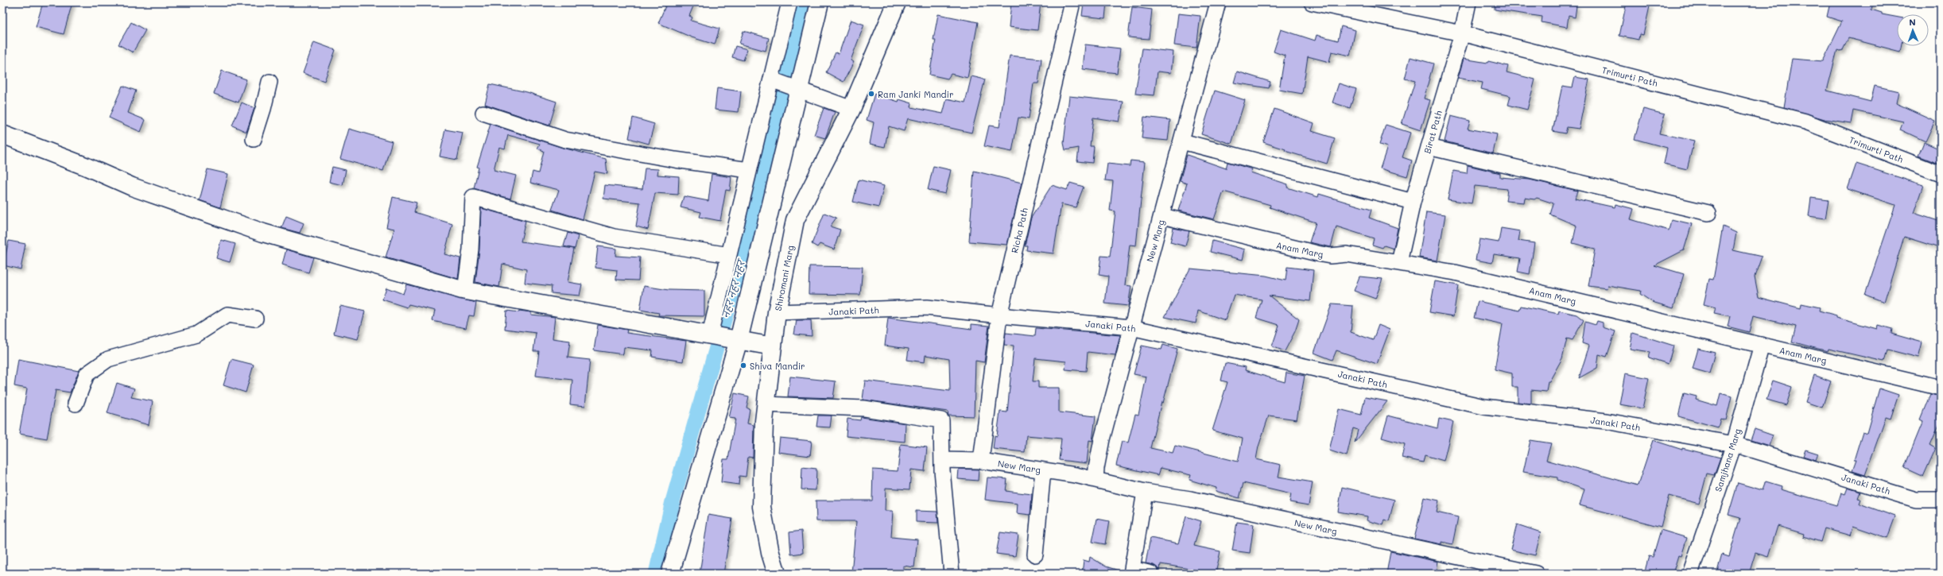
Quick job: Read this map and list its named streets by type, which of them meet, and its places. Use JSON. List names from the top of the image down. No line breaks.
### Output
{"streets":{"street":["Trimurti Path","Birat Path","Richa Path","New Marg","Anam Marg","Shiromani Marg","Janaki Path","Samjhana Marg"]},"crossings":[["Trimurti Path","Birat Path"],["Birat Path","Anam Marg"],["Richa Path","New Marg"],["Richa Path","Janaki Path"],["New Marg","Anam Marg"],["New Marg","Janaki Path"],["Anam Marg","Samjhana Marg"],["Shiromani Marg","Janaki Path"],["Janaki Path","Samjhana Marg"]],"water":["नहर नहर नहर"],"places":["Ram Janki Mandir","Shiva Mandir"],"north":"top"}
